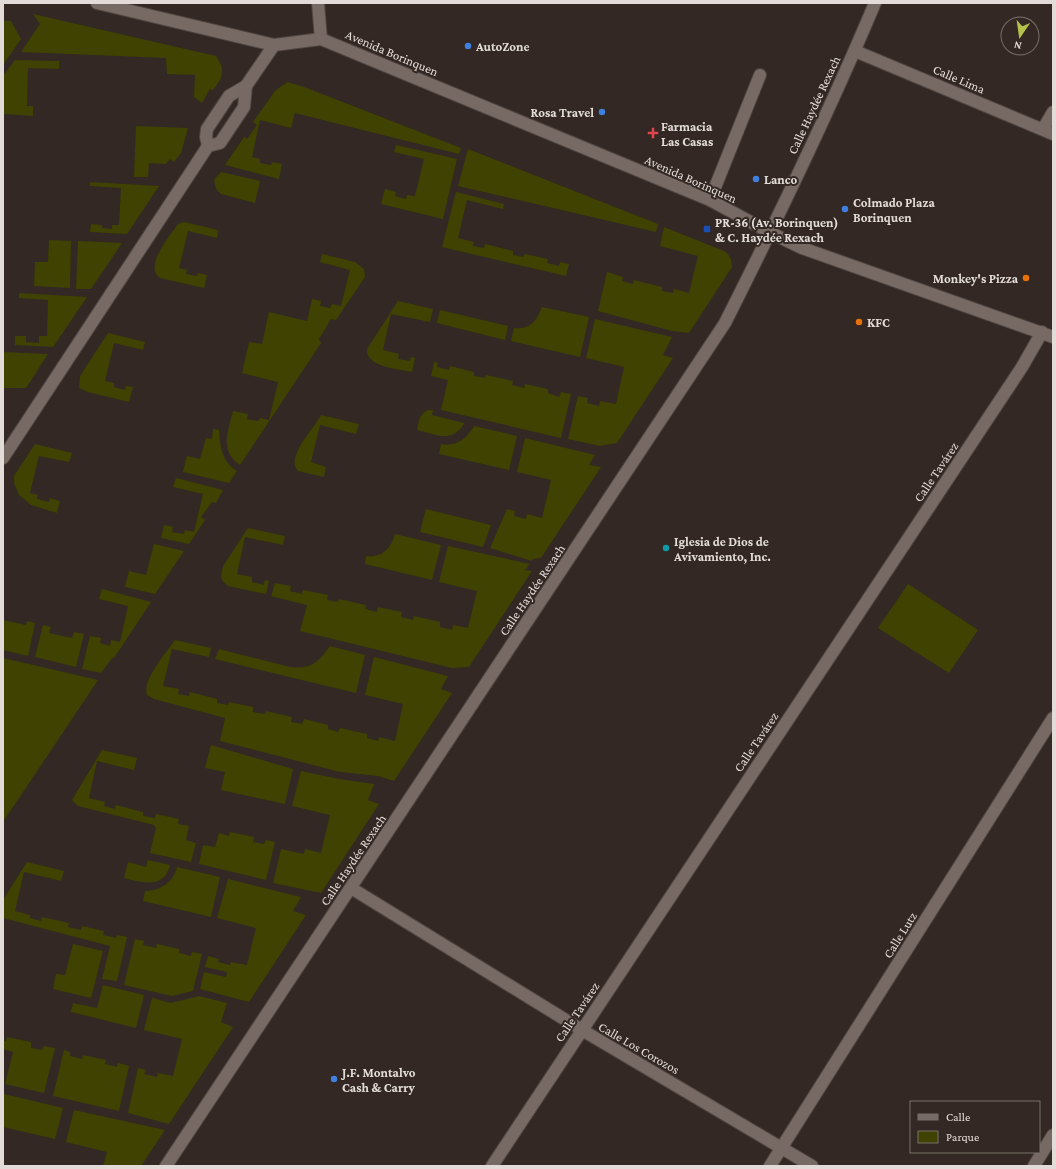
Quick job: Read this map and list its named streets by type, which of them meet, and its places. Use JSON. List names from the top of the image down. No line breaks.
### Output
{"streets":{"street":["Avenida Borinquen","Calle Lima","Calle Haydée Rexach","Calle Tavárez","Calle Lutz","Calle Los Corozos"]},"crossings":[["Avenida Borinquen","Calle Haydée Rexach"],["Avenida Borinquen","Calle Tavárez"],["Calle Lima","Calle Haydée Rexach"],["Calle Haydée Rexach","Calle Los Corozos"],["Calle Tavárez","Calle Los Corozos"],["Calle Lutz","Calle Los Corozos"]],"places":{"other":["AutoZone","Rosa Travel","Lanco","Colmado Plaza Borinquen","Monkey's Pizza","KFC","Iglesia de Dios de Avivamiento, Inc.","J.F. Montalvo Cash & Carry"],"health":["Farmacia Las Casas"],"transit":["PR-36 (Av. Borinquen) & C. Haydée Rexach"]},"legend":["Calle","Parque"],"north":"bottom"}
